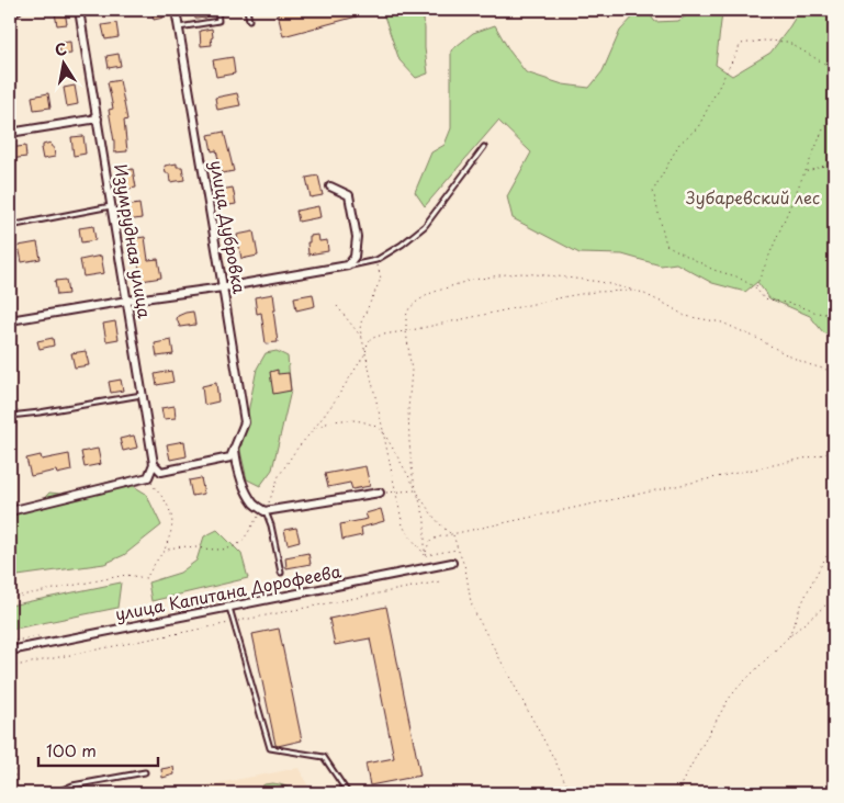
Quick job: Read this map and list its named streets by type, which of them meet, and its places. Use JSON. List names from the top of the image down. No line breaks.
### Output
{"streets":{"street":["улица Дубровка","Изумрудная улица","улица Капитана Дорофеева"]},"parks":["Зубаревский лес"],"scale_bar":"100 m","north":"top"}
